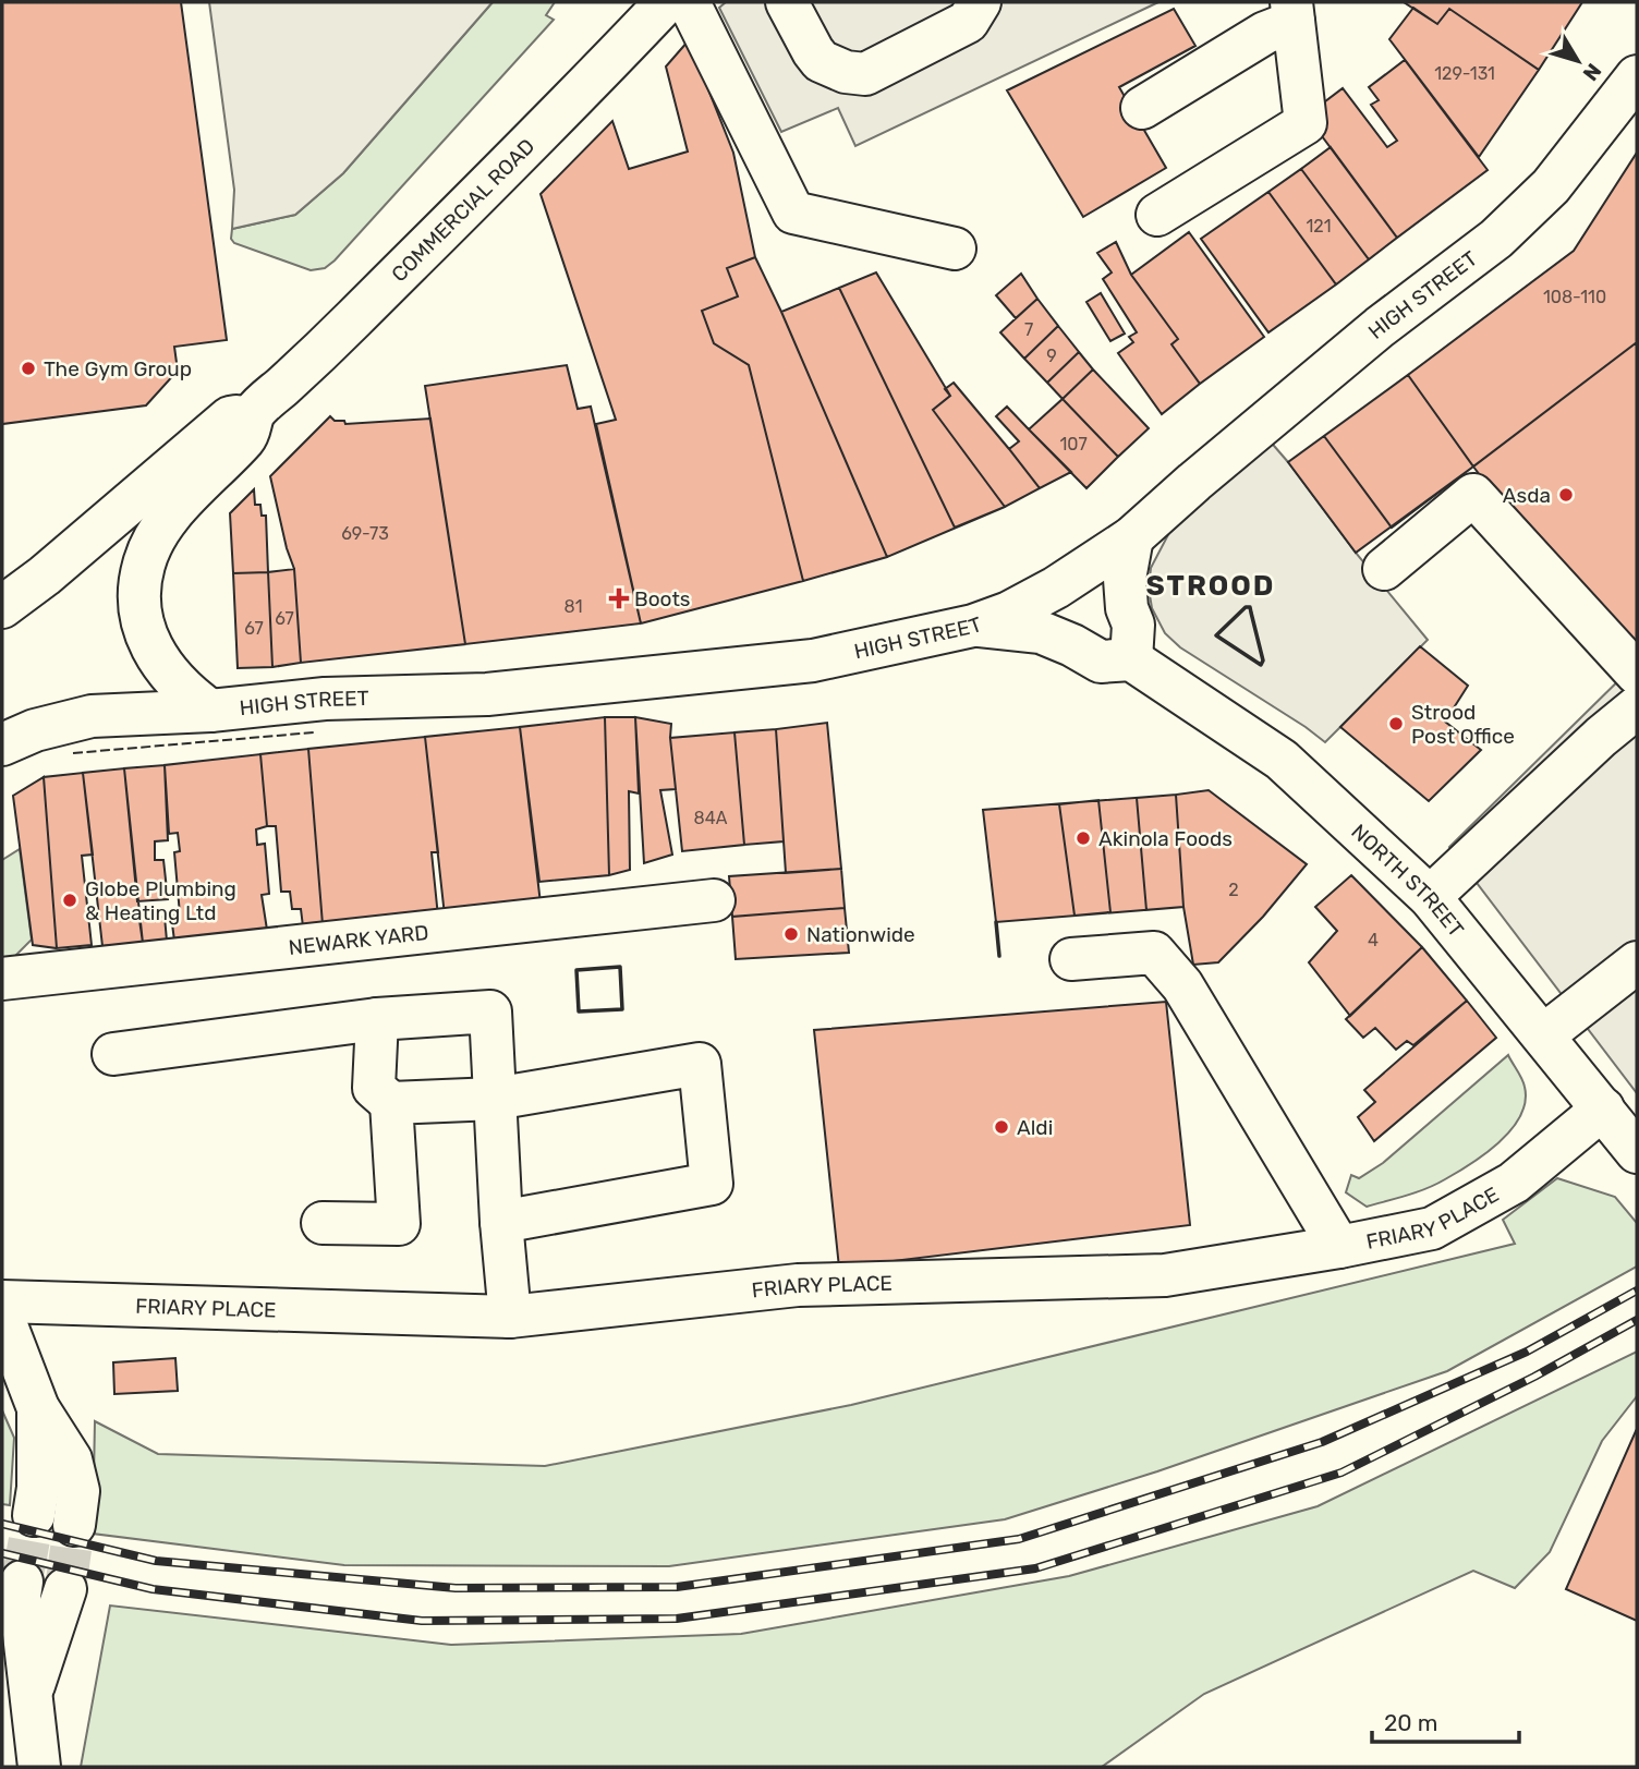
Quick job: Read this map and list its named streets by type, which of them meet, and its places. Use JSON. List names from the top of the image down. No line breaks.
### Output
{"streets":{"main road":["COMMERCIAL ROAD","HIGH STREET","NORTH STREET","NEWARK YARD","FRIARY PLACE"]},"crossings":[["COMMERCIAL ROAD","HIGH STREET"],["NORTH STREET","FRIARY PLACE"]],"districts":["STROOD"],"places":{"other":["The Gym Group","Asda","Strood Post Office","Akinola Foods","Globe Plumbing & Heating Ltd","Nationwide","Aldi"],"health":["Boots"]},"house_numbers":["129-131","121","108-110","7","9","107","69-73","81","67","67","84A","2","4"],"scale_bar":"20 m","north":"bottom right"}
